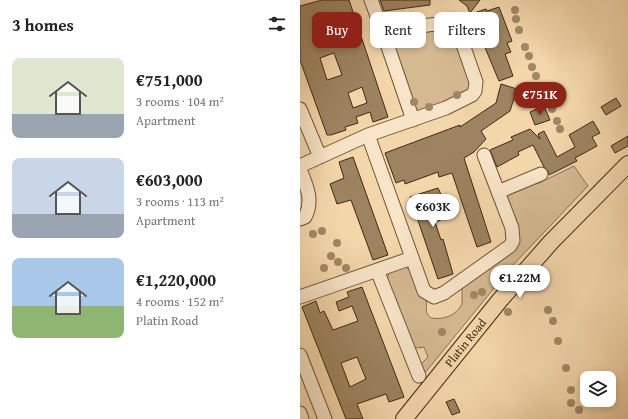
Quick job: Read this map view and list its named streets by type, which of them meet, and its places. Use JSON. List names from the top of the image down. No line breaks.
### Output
{"streets":{"main road":["Platin Road"]},"page":{"heading":"3 homes","chip":["Buy","Rent","Filters"],"list":[{"name":"€751,000","note":"3 rooms · 104 m² · Apartment"},{"name":"€603,000","note":"3 rooms · 113 m² · Apartment"},{"name":"€1,220,000","note":"4 rooms · 152 m² · Platin Road"}],"price":["€751K","€603K","€1.22M"]}}
